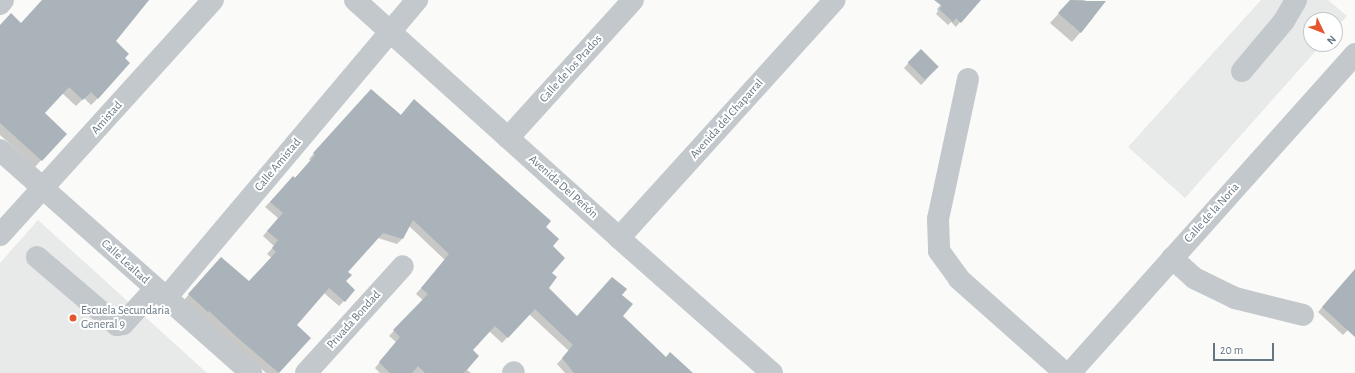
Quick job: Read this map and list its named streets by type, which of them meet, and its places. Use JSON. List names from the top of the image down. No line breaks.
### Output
{"streets":{"street":["Calle de los Prados","Amistad","Avenida del Chaparral","Calle Amistad","Avenida Del Peñón","Calle de la Noria","Calle Lealtad","Privada Bondad"]},"crossings":[["Calle de los Prados","Avenida Del Peñón"],["Amistad","Calle Lealtad"],["Avenida del Chaparral","Avenida Del Peñón"],["Calle Amistad","Avenida Del Peñón"],["Calle Amistad","Calle Lealtad"]],"places":["Escuela Secundaria General 9"],"scale_bar":"20 m","north":"bottom right"}
